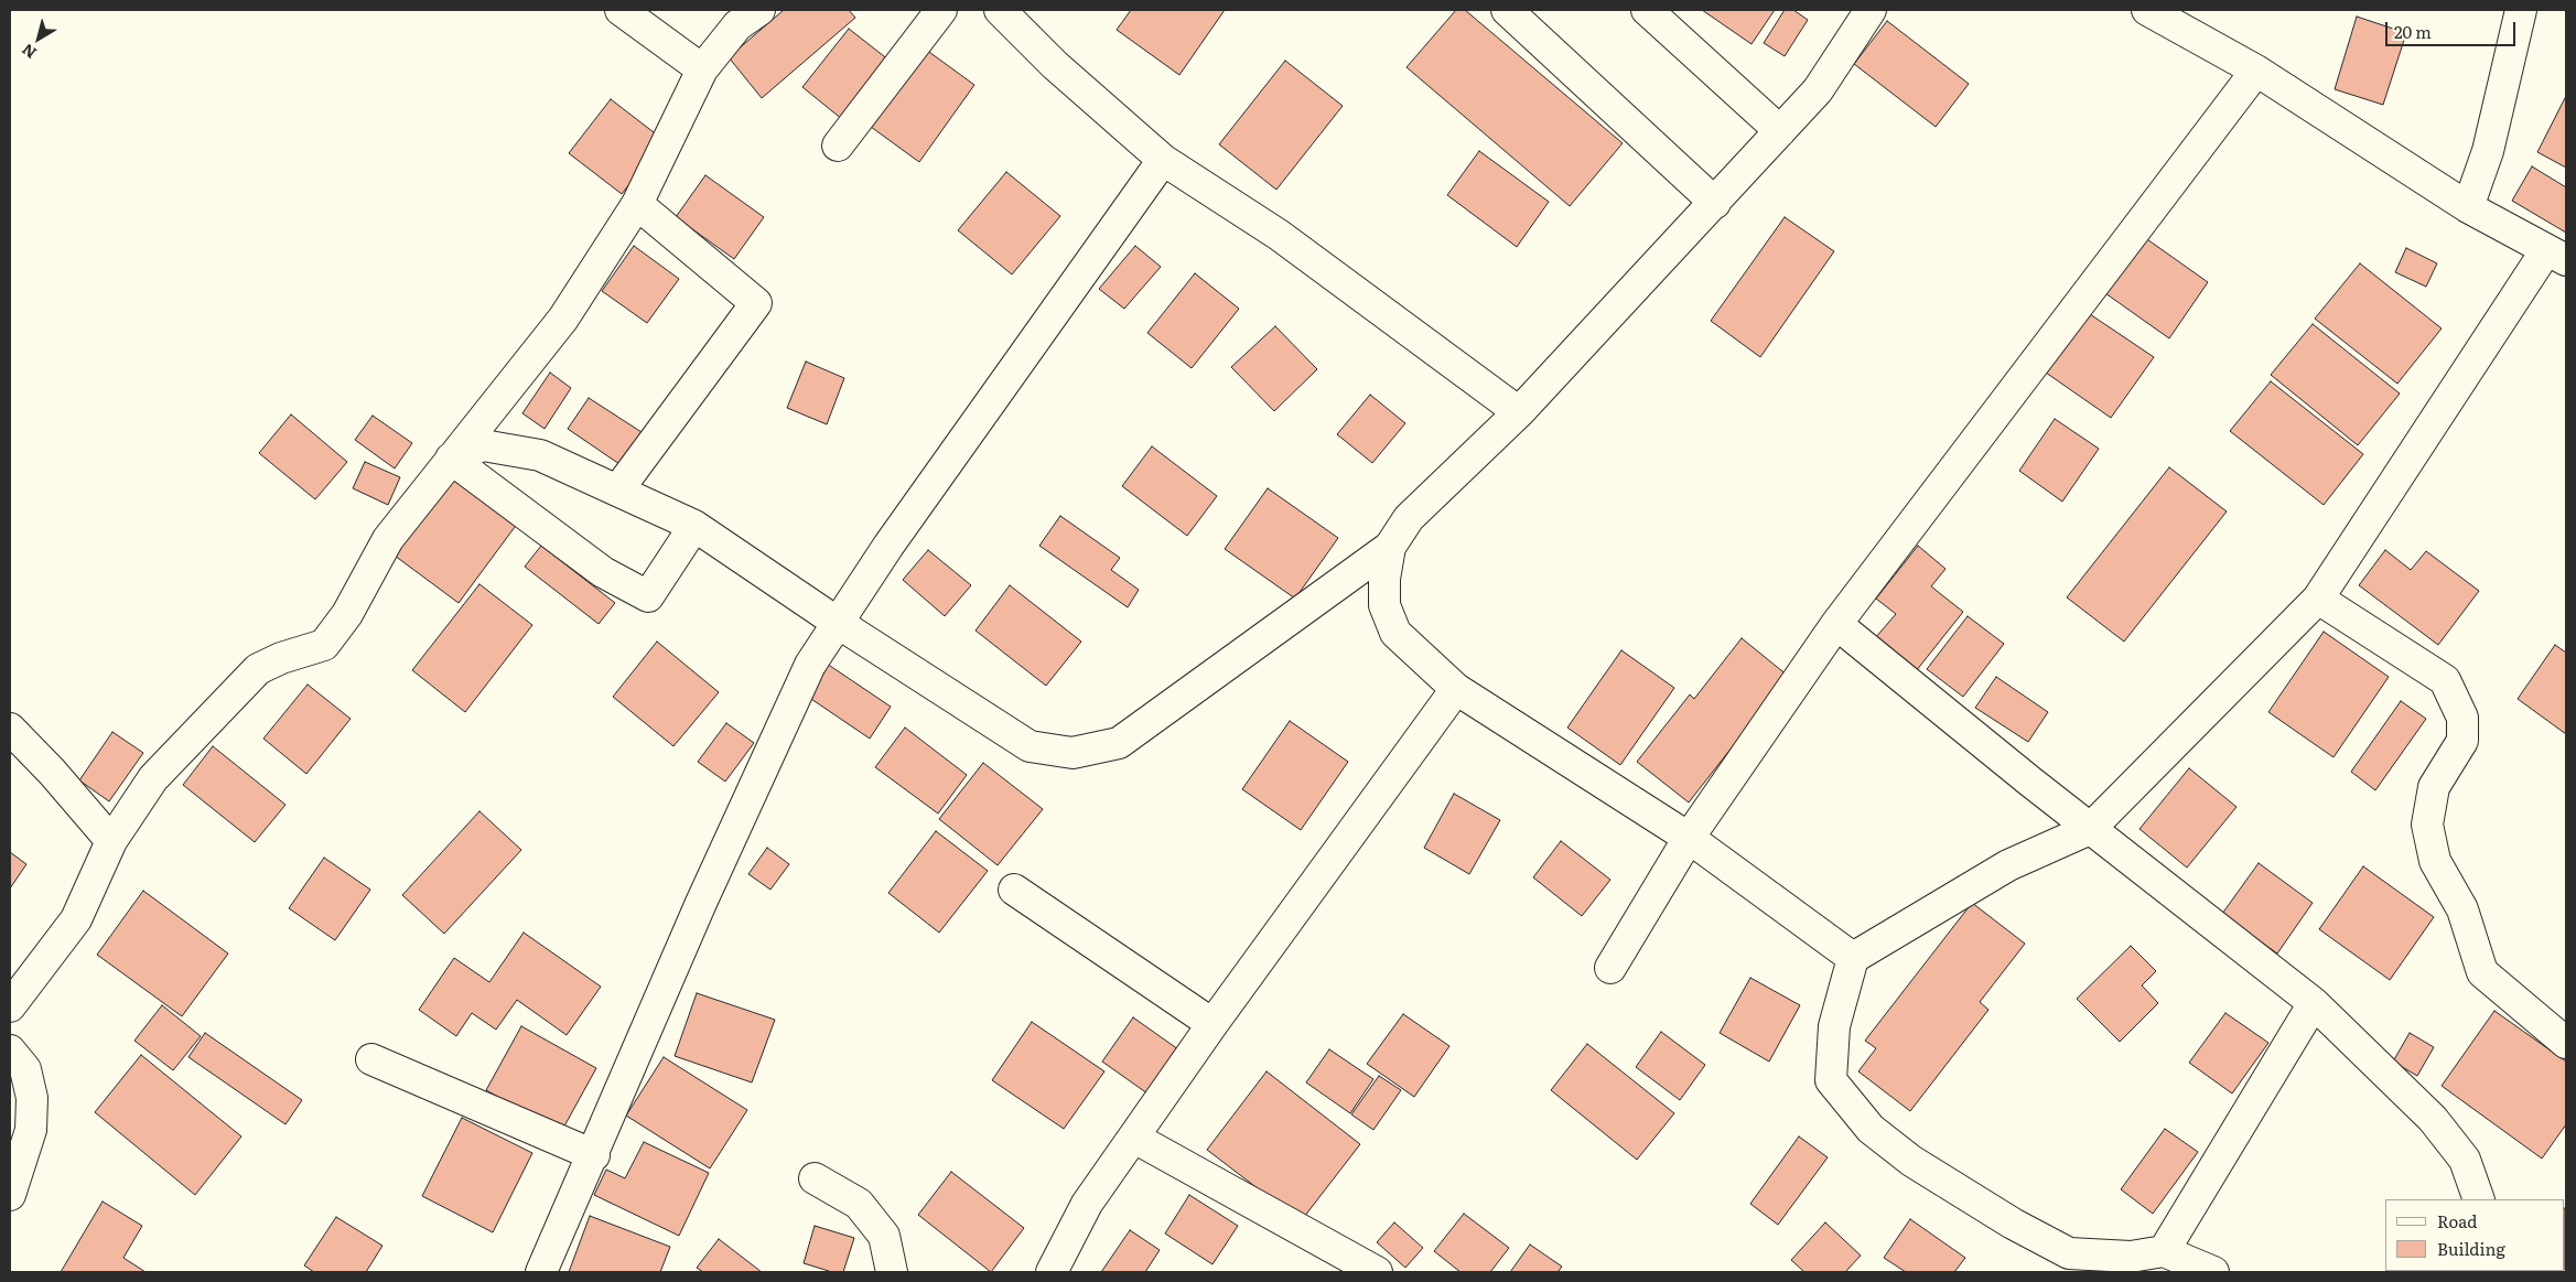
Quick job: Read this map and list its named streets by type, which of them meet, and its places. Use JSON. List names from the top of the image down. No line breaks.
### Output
{"legend":["Road","Building"],"scale_bar":"20 m","north":"bottom left"}
